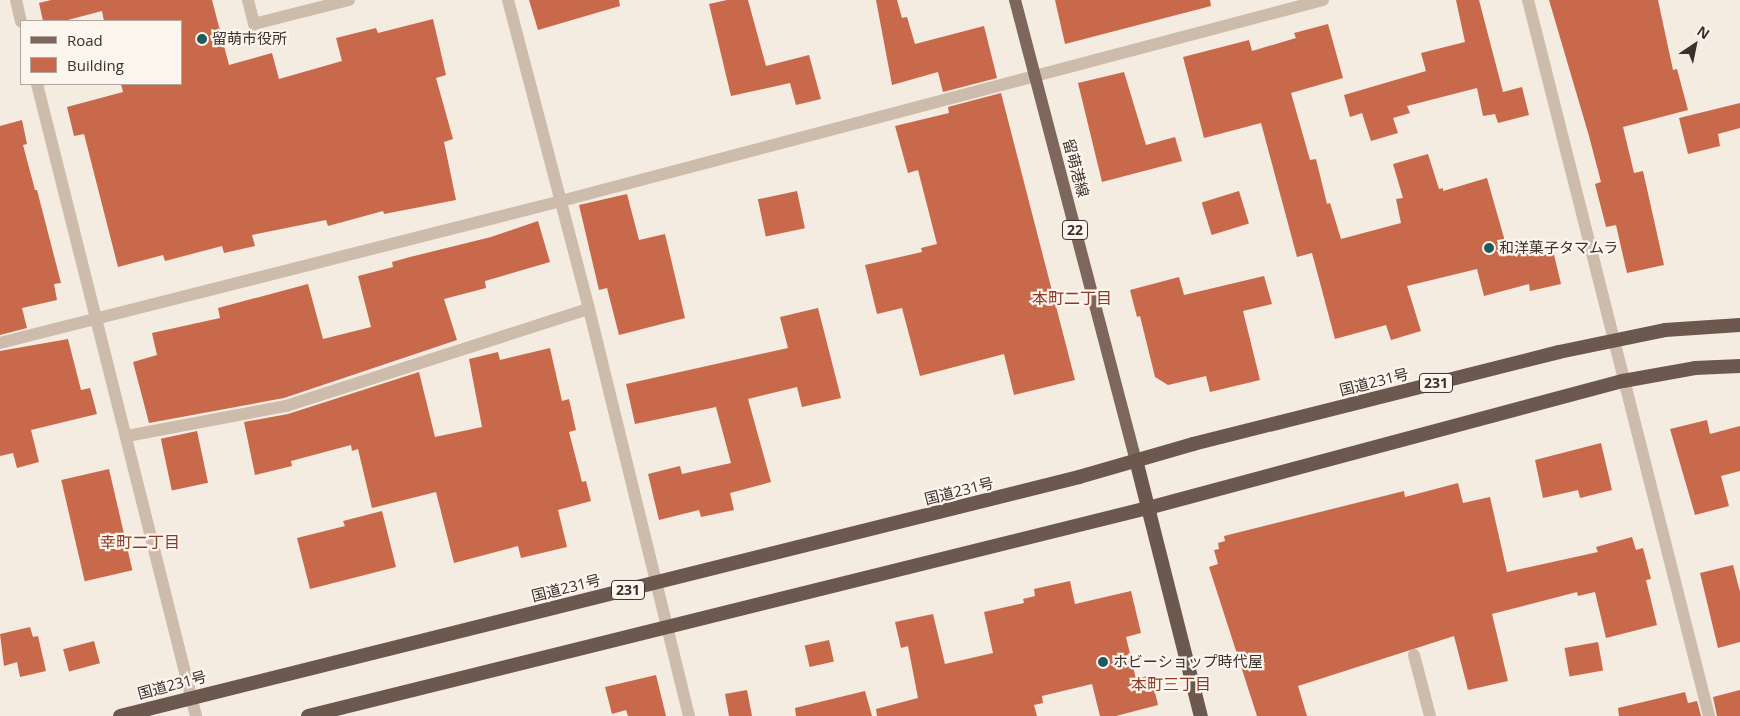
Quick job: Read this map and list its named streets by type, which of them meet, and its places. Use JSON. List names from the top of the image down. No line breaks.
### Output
{"streets":{"highway":["国道231号","231"],"main road":["留萌港線","22"]},"crossings":[["留萌港線","国道231号"]],"districts":["本町二丁目","幸町二丁目","本町三丁目"],"places":["留萌市役所","和洋菓子タマムラ","ホビーショップ時代屋"],"legend":["Road","Building"],"north":"top right"}
